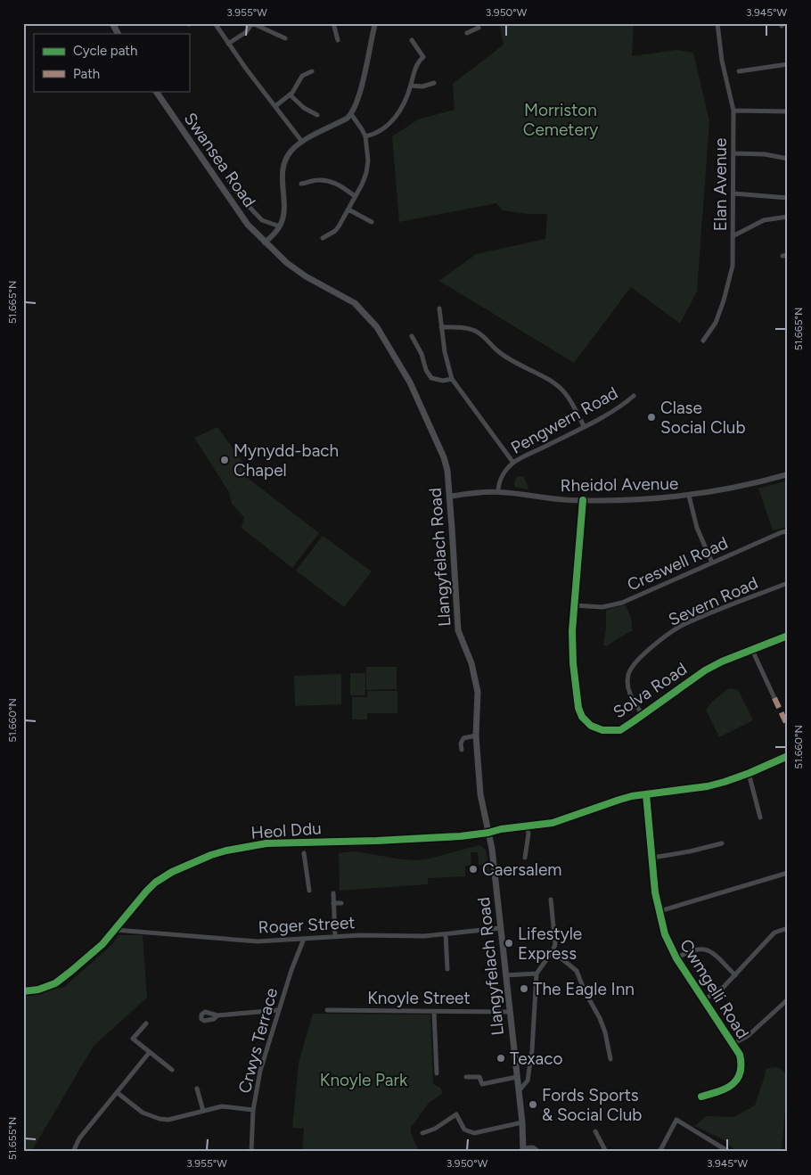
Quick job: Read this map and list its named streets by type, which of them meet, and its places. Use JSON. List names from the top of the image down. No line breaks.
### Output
{"streets":{"main road":["Swansea Road","Llangyfelach Road"],"street":["Elan Avenue","Pengwern Road","Rheidol Avenue","Creswell Road","Severn Road","Solva Road","Heol Ddu","Roger Street","Cwmgelli Road","Knoyle Street","Crwys Terrace"]},"crossings":[["Swansea Road","Llangyfelach Road"],["Pengwern Road","Rheidol Avenue"],["Rheidol Avenue","Llangyfelach Road"],["Rheidol Avenue","Solva Road"],["Llangyfelach Road","Heol Ddu"],["Llangyfelach Road","Roger Street"],["Llangyfelach Road","Knoyle Street"],["Creswell Road","Solva Road"],["Severn Road","Solva Road"],["Heol Ddu","Roger Street"],["Heol Ddu","Cwmgelli Road"],["Roger Street","Crwys Terrace"]],"parks":["Morriston Cemetery","Knoyle Park"],"places":["Clase Social Club","Mynydd-bach Chapel","Caersalem","Lifestyle Express","The Eagle Inn","Texaco","Fords Sports & Social Club"],"legend":["Cycle path","Path"],"coordinates":["3.955°W","3.950°W","3.945°W","51.665°N","51.660°N","51.655°N"]}
